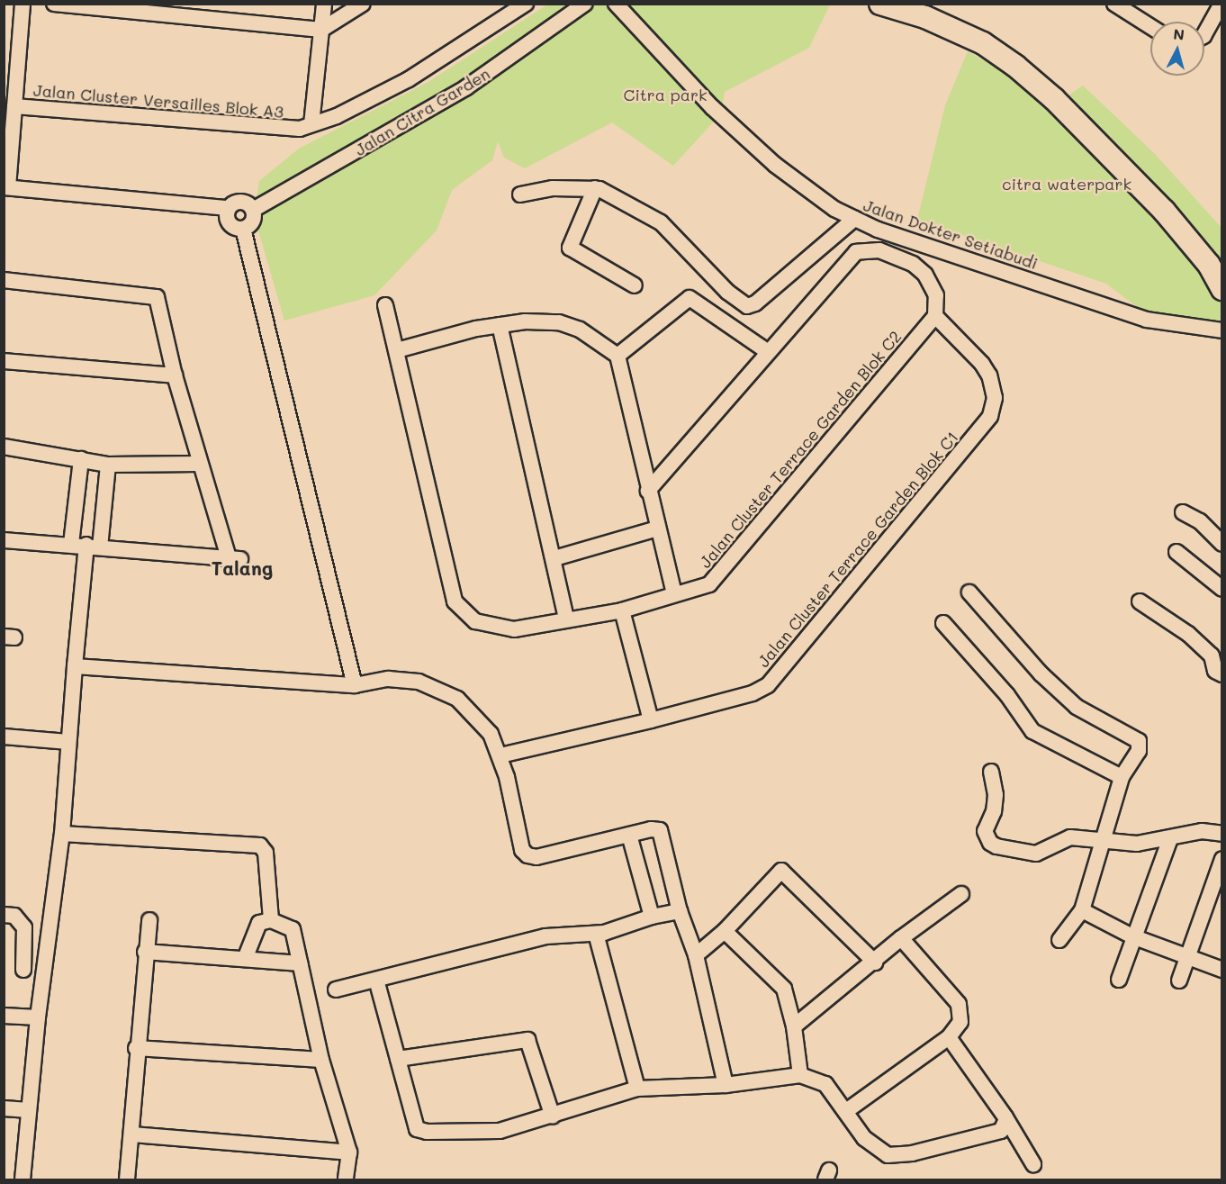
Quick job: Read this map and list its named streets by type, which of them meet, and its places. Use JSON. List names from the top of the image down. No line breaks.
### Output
{"streets":{"street":["Jalan Cluster Versailles Blok A3","Jalan Citra Garden","Jalan Dokter Setiabudi","Jalan Cluster Terrace Garden Blok C2","Jalan Cluster Terrace Garden Blok C1"]},"crossings":[["Jalan Cluster Terrace Garden Blok C2","Jalan Cluster Terrace Garden Blok C1"]],"districts":["Talang"],"parks":["Citra park","citra waterpark"],"north":"top"}
